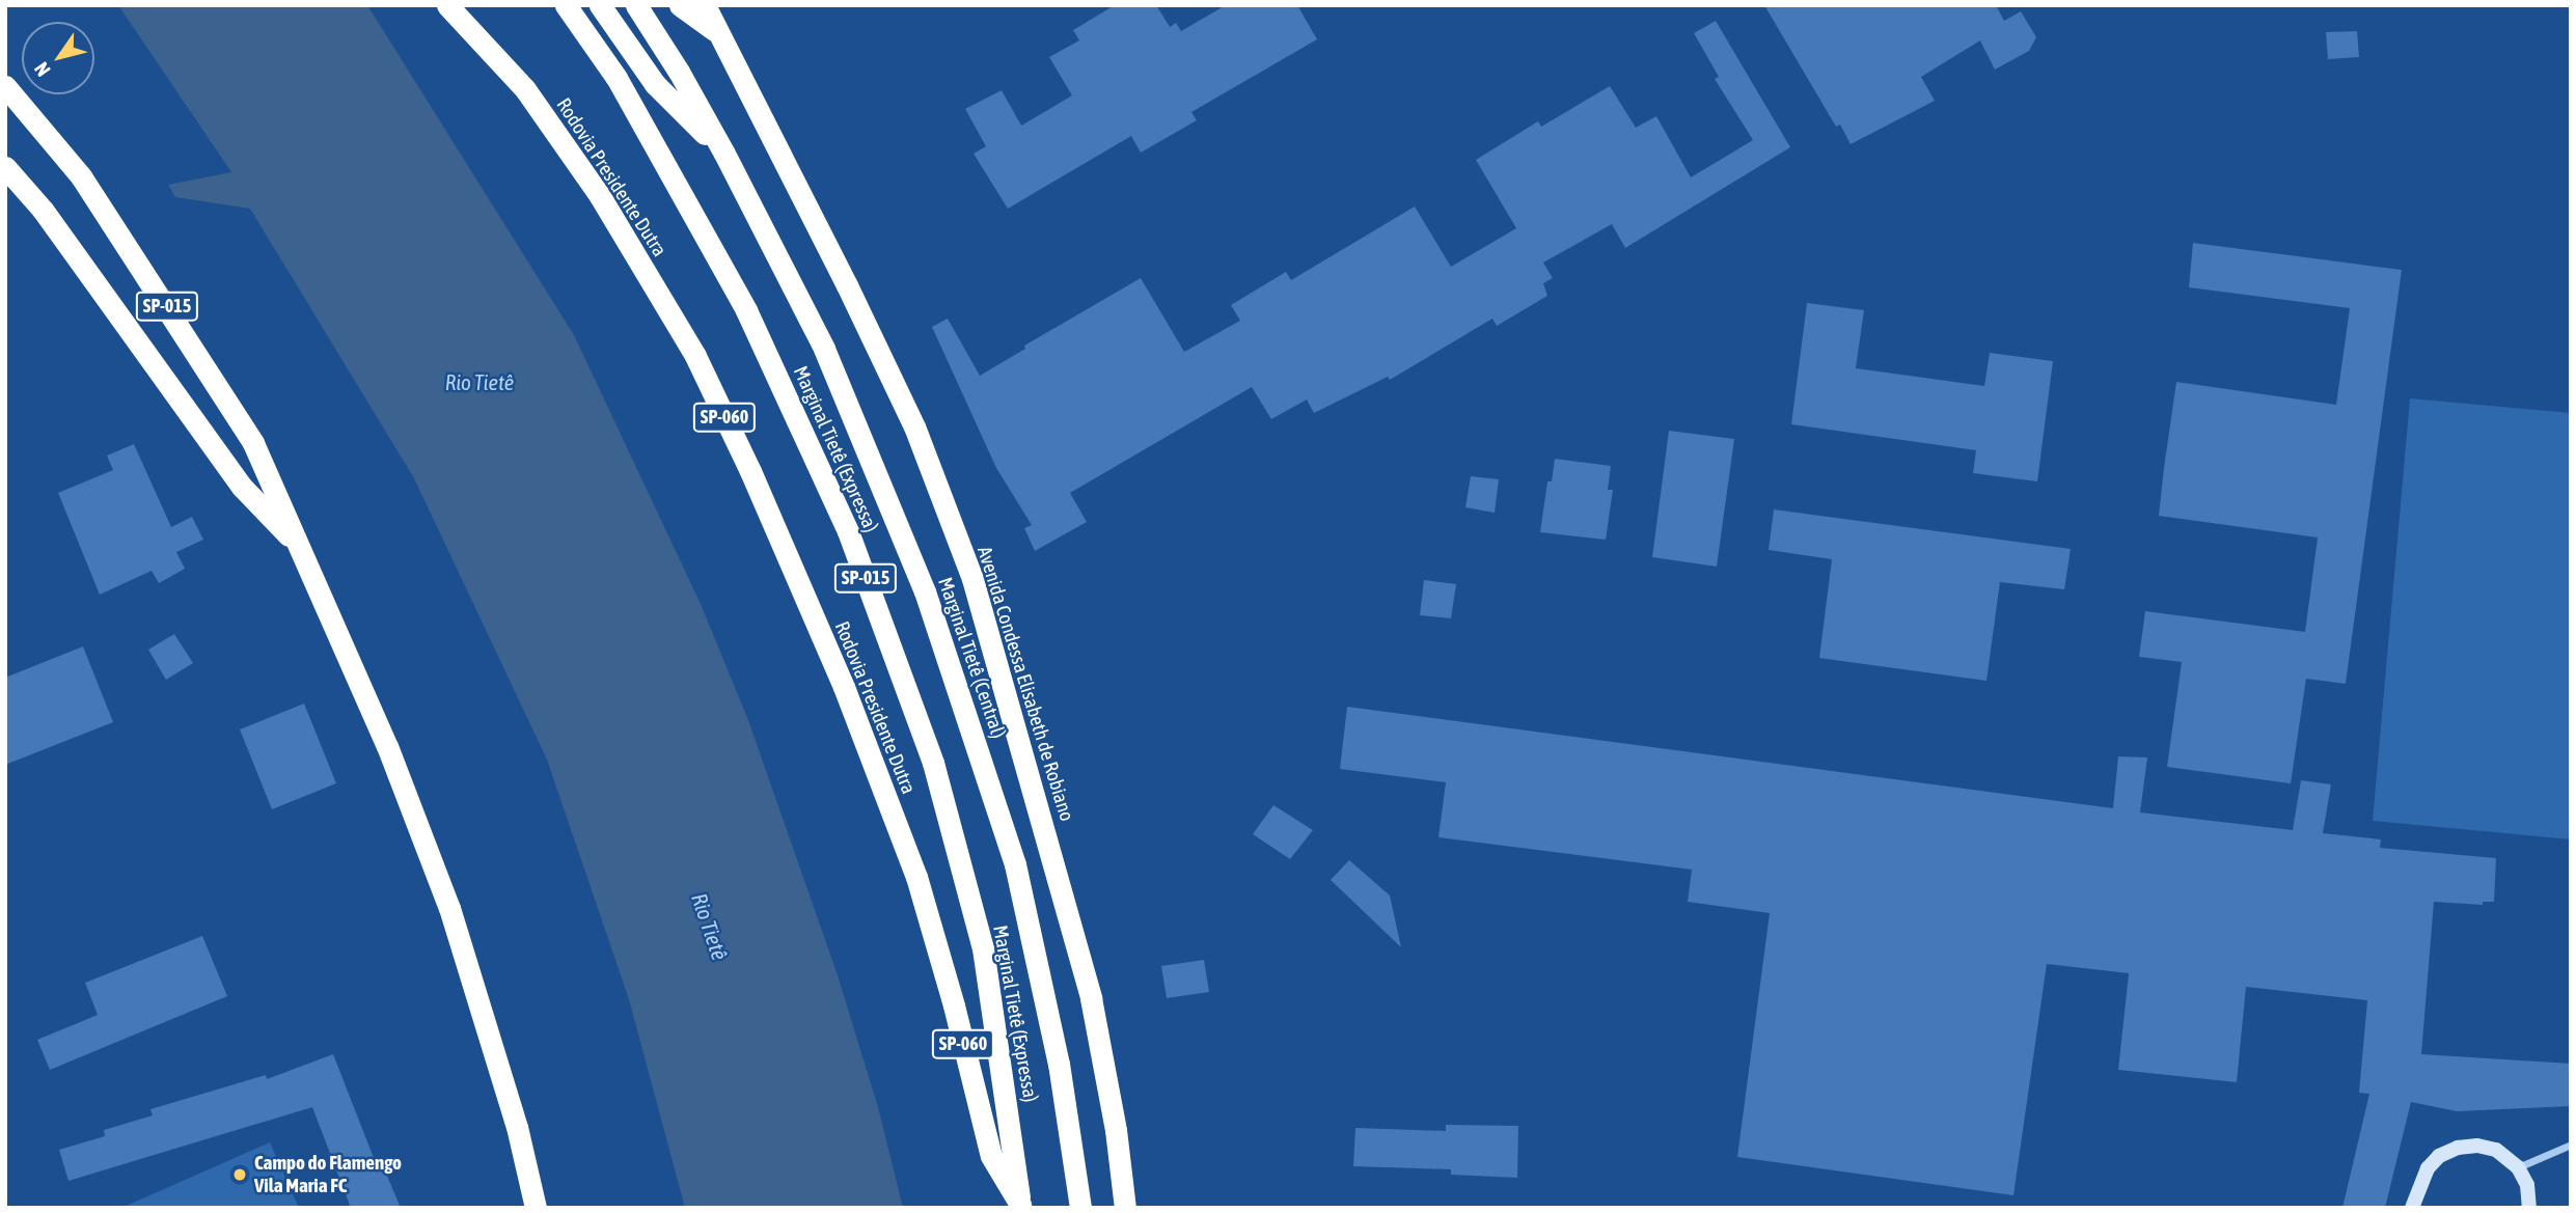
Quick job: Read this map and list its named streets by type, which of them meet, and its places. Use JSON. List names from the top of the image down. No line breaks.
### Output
{"streets":{"highway":["Rodovia Presidente Dutra","SP-015","SP-060","Marginal Tietê (Expressa)","Marginal Tietê (Central)","Avenida Condessa Elisabeth de Robiano"]},"crossings":[["Rodovia Presidente Dutra","Marginal Tietê (Expressa)"]],"water":["Rio Tietê"],"places":["Campo do Flamengo Vila Maria FC"],"north":"bottom left"}
